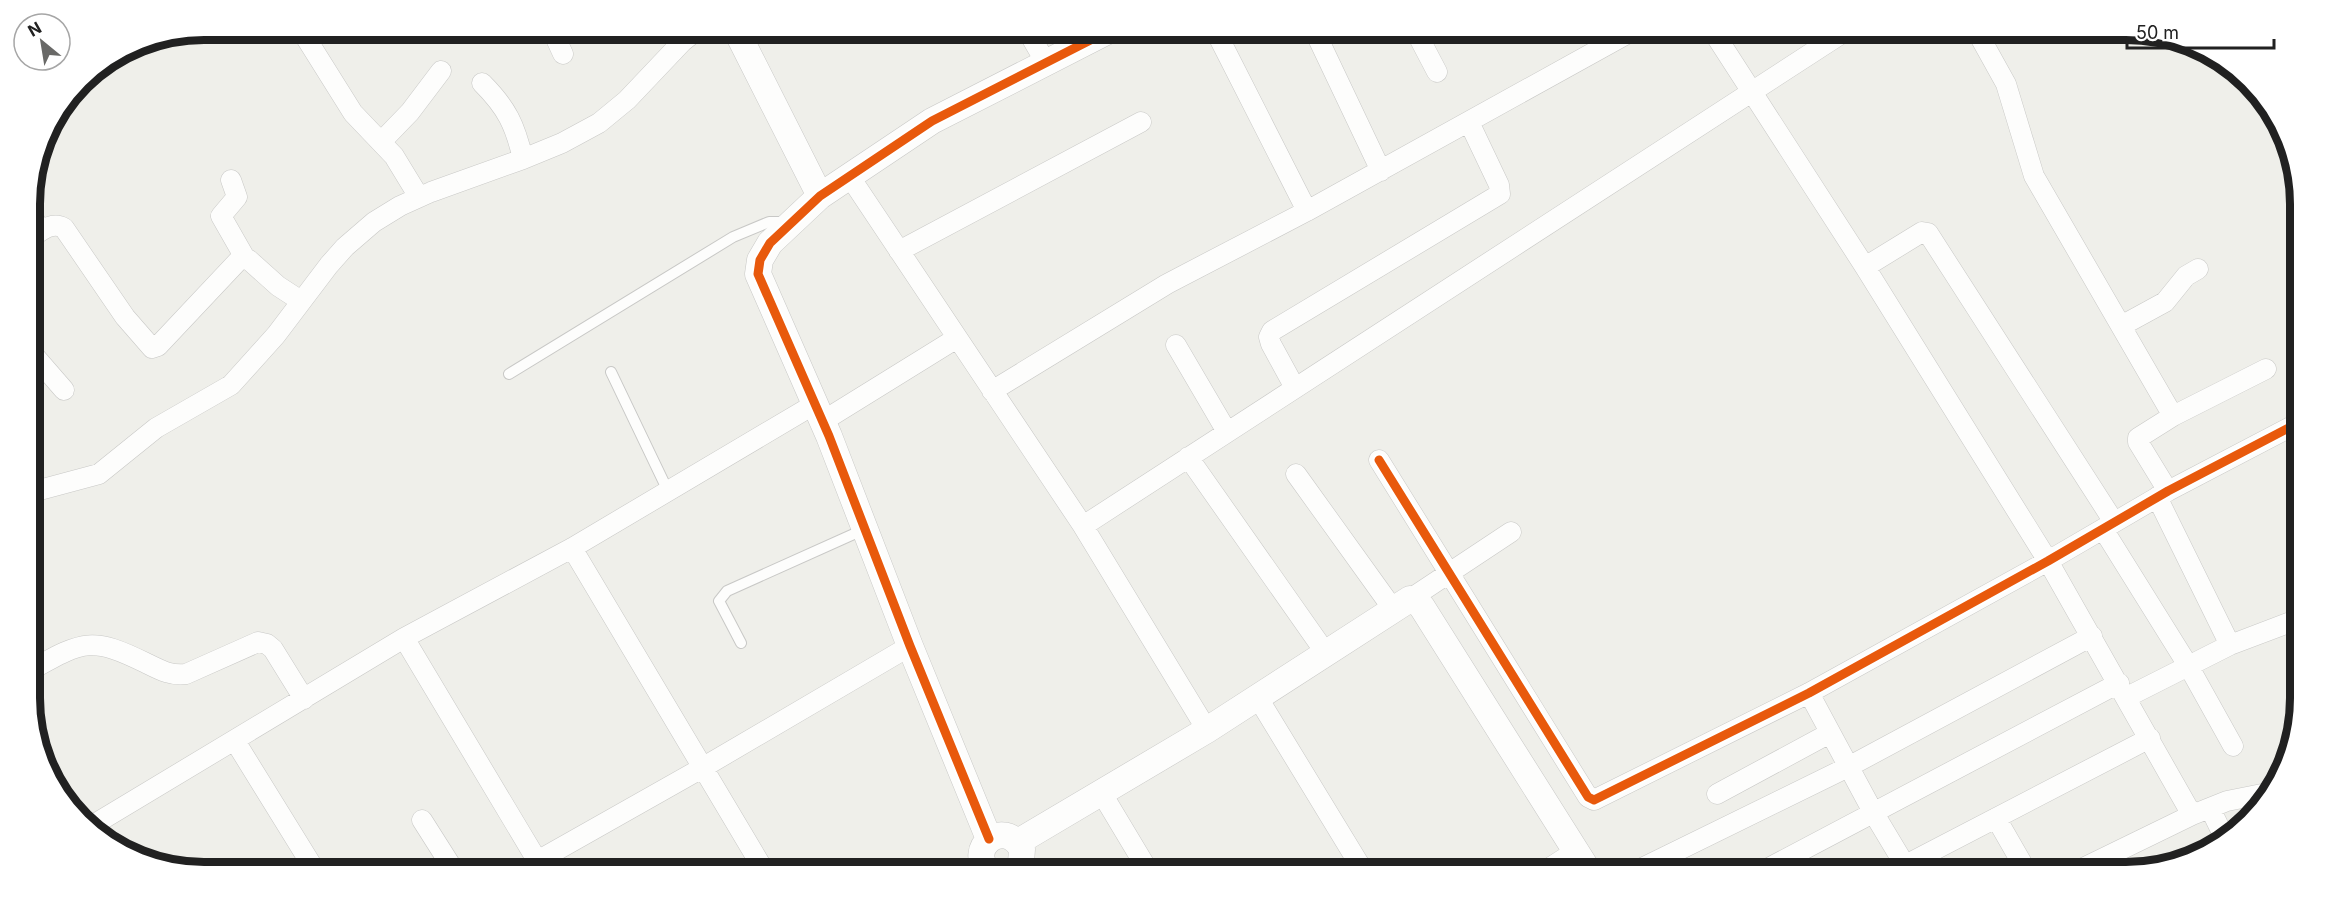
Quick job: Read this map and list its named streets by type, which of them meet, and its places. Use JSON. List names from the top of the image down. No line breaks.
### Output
{"scale_bar":"50 m","north":"top left"}
